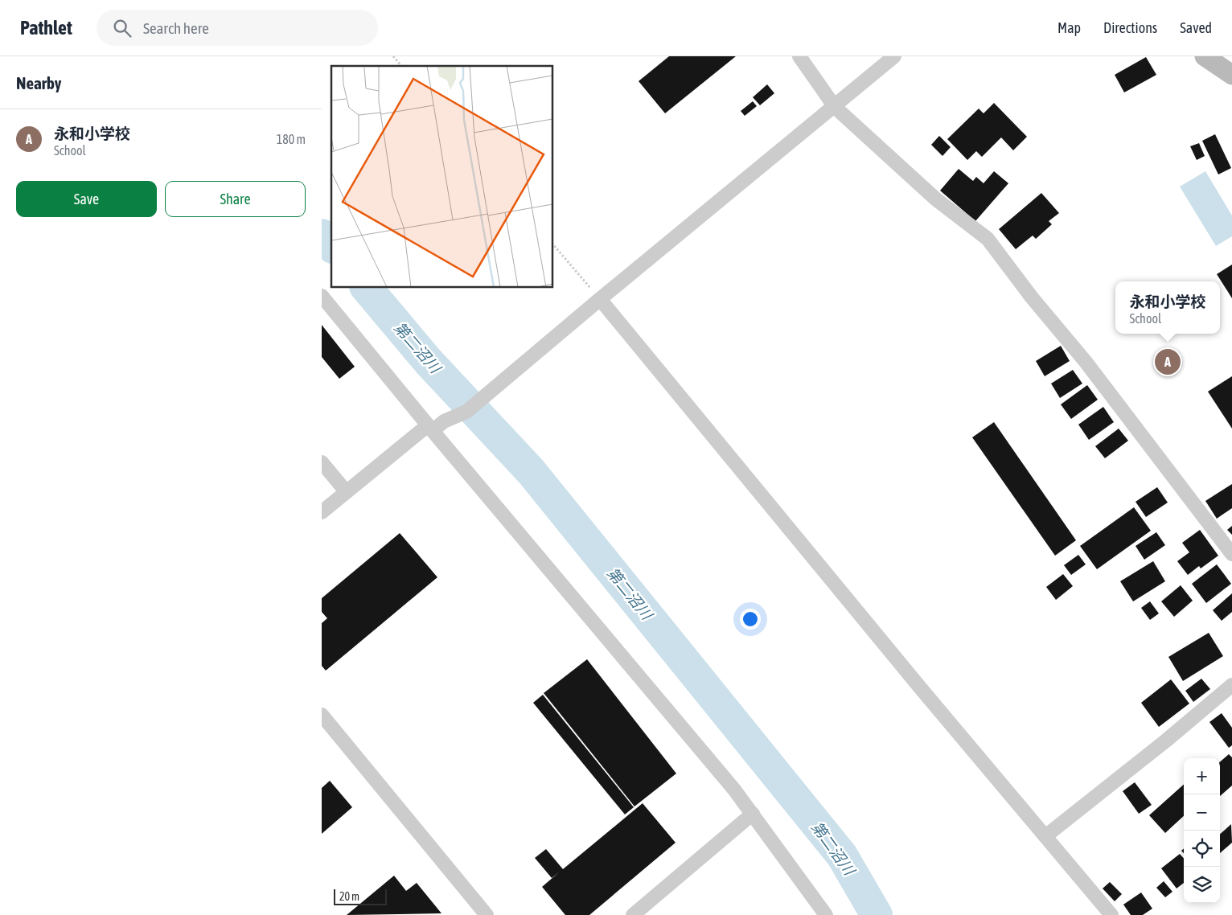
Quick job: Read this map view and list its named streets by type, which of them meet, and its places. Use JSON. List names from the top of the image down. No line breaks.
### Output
{"water":["第二沼川"],"scale_bar":"20 m","page":{"header":"Pathlet","search":"Search here","nav":["Map","Directions","Saved"],"heading":"Nearby","list":[{"mark":"A","name":"永和小学校","note":"School","value":"180 m"}],"buttons":["Save","Share"],"popup":["永和小学校","School"],"pins":"A","map_buttons":["+","−"],"scale":"20 m"}}
